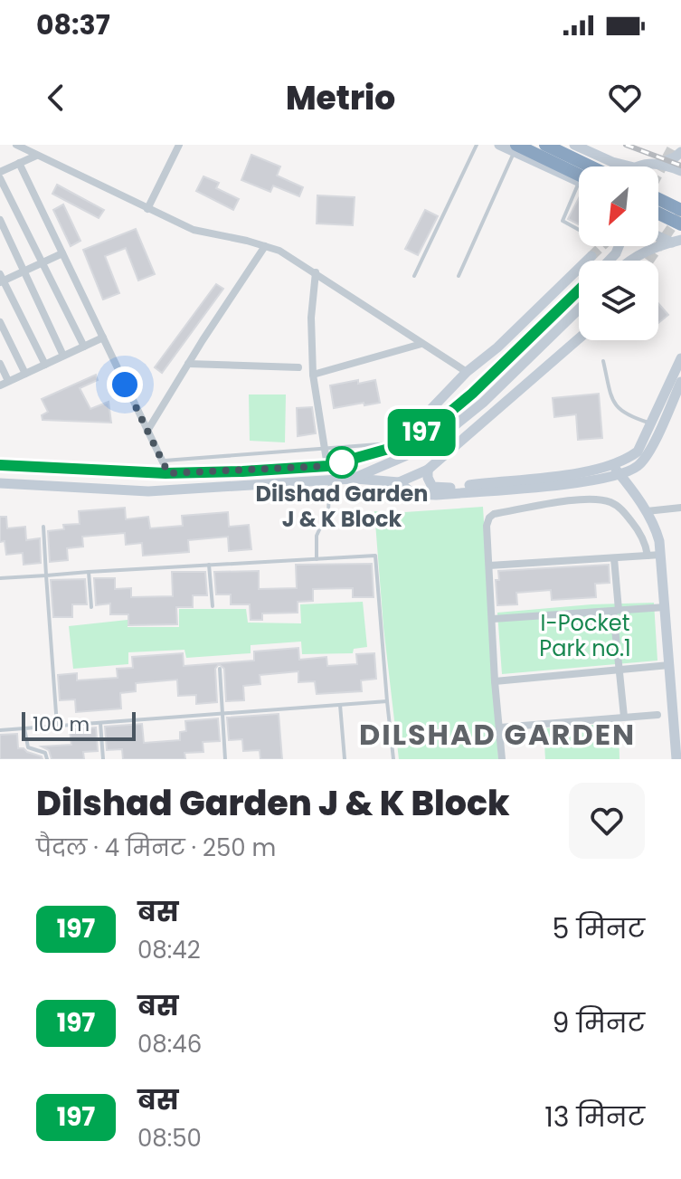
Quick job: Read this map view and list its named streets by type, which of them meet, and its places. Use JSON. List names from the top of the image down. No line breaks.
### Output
{"districts":["DILSHAD GARDEN"],"parks":["I-Pocket Park no.1"],"places":["Dilshad Garden J & K Block"],"lines":["bus line 197"],"scale_bar":"100 m","north":"bottom left","page":{"status":"08:37","header":"Metrio","on_map":"197","scale":"100 m","heading":["Dilshad Garden J & K Block","पैदल · 4 मिनट · 250 m"],"list":[{"mark":"197","name":"बस","note":"08:42","value":"5 मिनट"},{"mark":"197","name":"बस","note":"08:46","value":"9 मिनट"},{"mark":"197","name":"बस","note":"08:50","value":"13 मिनट"}]}}
